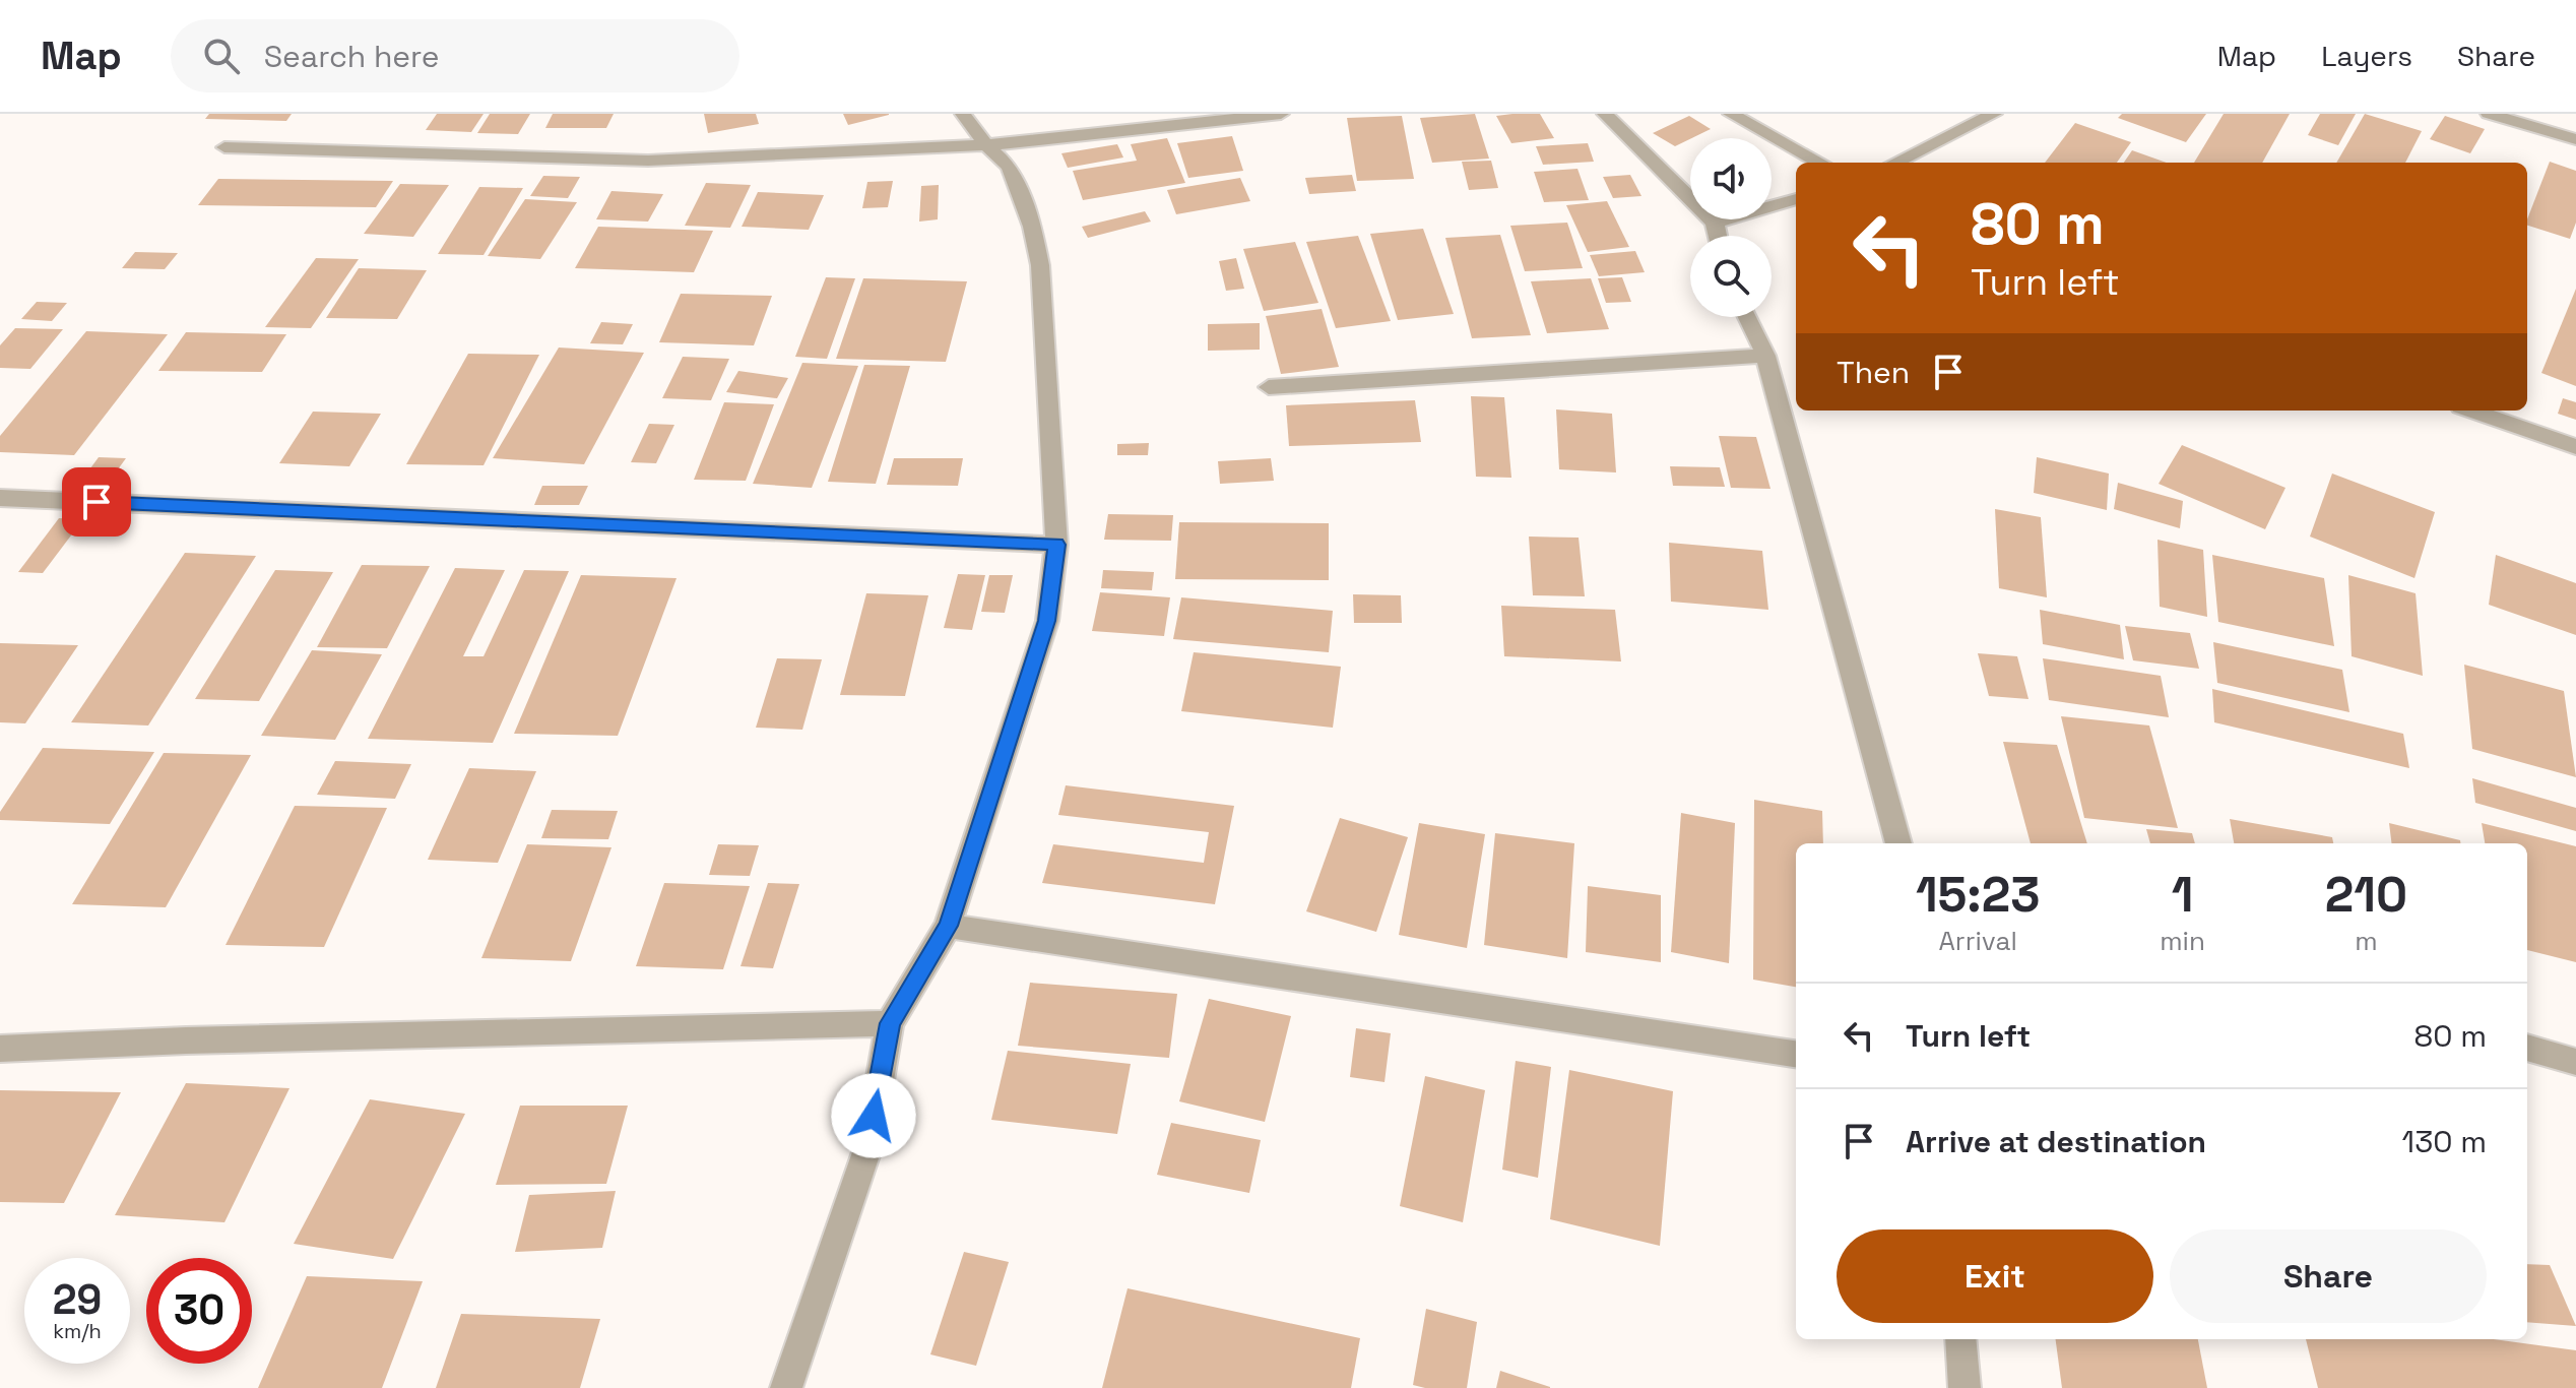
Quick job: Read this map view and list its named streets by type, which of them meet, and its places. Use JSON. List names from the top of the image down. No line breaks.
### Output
{"page":{"header":"Map","search":"Search here","nav":["Map","Layers","Share"],"turn":["80 m","Turn left"],"then":"Then","eta":["15:23","Arrival","1","min","210","m"],"list":[{"name":"Turn left","value":"80 m"},{"name":"Arrive at destination","value":"130 m"}],"buttons":["Exit","Share"],"speed":"29 km/h","limit":"30"}}
